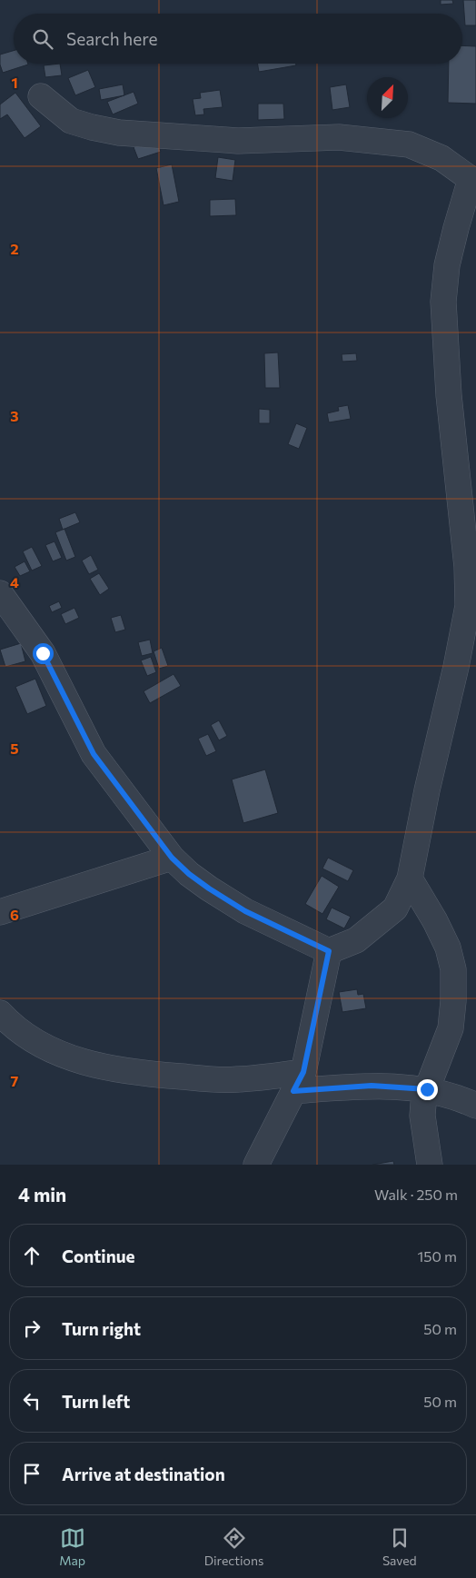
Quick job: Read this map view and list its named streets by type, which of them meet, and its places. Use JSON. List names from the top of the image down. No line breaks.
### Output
{"north":"top right","page":{"search":"Search here","heading":["4 min","Walk · 250 m"],"list":[["Continue","150 m"],["Turn right","50 m"],["Turn left","50 m"],"Arrive at destination"],"nav":["Map","Directions","Saved"]},"grid":{"rows":["1","2","3","4","5","6","7"]}}
